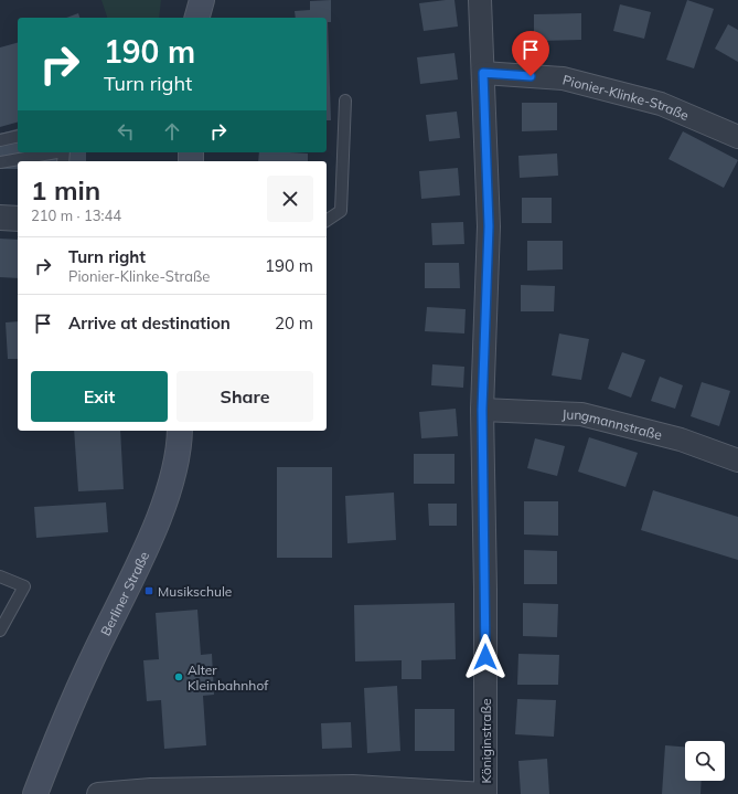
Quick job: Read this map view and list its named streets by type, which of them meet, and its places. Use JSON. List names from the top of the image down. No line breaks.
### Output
{"streets":{"main road":["Berliner Straße"],"street":["Pionier-Klinke-Straße","Jungmannstraße","Königinstraße"]},"crossings":[["Pionier-Klinke-Straße","Königinstraße"],["Jungmannstraße","Königinstraße"]],"places":{"transit":["Musikschule"],"other":["Alter Kleinbahnhof"]},"page":{"turn":["190 m","Turn right"],"heading":["1 min","210 m · 13:44"],"list":[{"name":"Turn right","note":"Pionier-Klinke-Straße","value":"190 m"},{"name":"Arrive at destination","value":"20 m"}],"buttons":["Exit","Share"]}}
